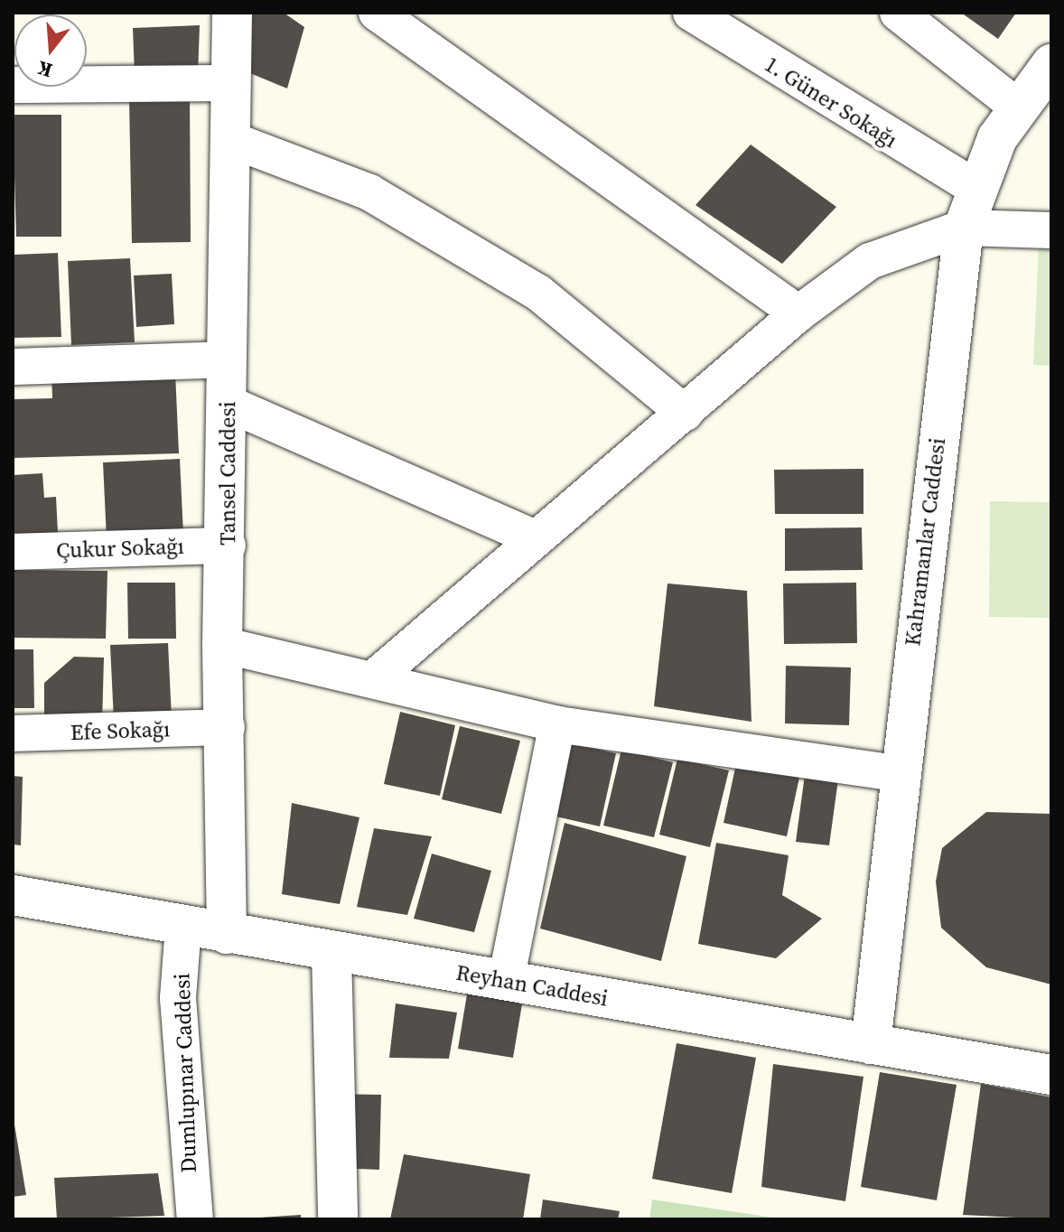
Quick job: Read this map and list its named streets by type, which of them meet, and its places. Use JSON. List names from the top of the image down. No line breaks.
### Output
{"streets":{"street":["1. Güner Sokağı","Tansel Caddesi","Kahramanlar Caddesi","Çukur Sokağı","Efe Sokağı","Reyhan Caddesi","Dumlupınar Caddesi"]},"crossings":[["1. Güner Sokağı","Kahramanlar Caddesi"],["Tansel Caddesi","Çukur Sokağı"],["Tansel Caddesi","Efe Sokağı"],["Tansel Caddesi","Reyhan Caddesi"],["Kahramanlar Caddesi","Reyhan Caddesi"],["Reyhan Caddesi","Dumlupınar Caddesi"]],"north":"bottom"}
